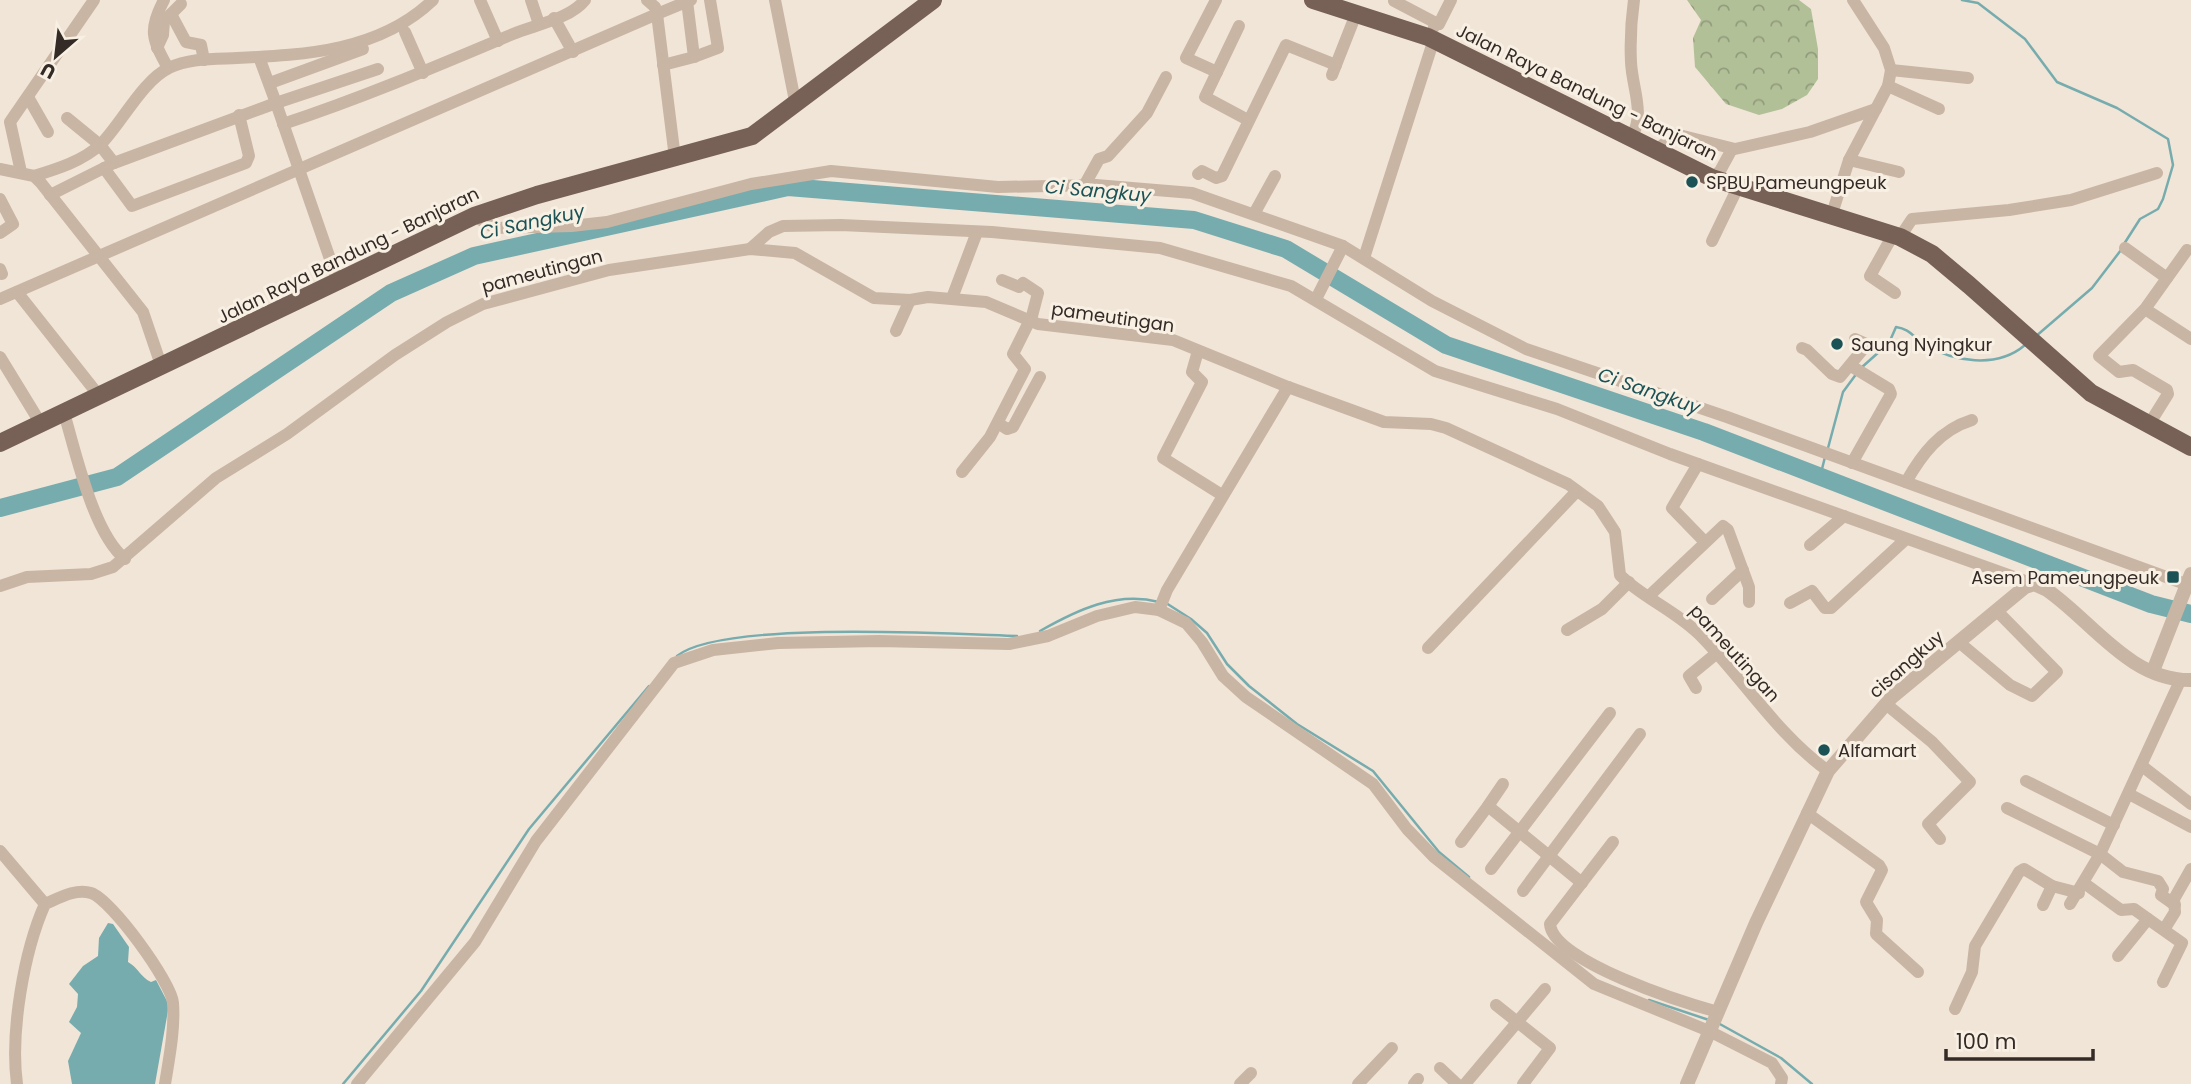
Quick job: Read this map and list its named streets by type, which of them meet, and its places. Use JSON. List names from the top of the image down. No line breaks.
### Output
{"streets":{"main road":["Jalan Raya Bandung - Banjaran"],"street":["pameutingan","cisangkuy"]},"crossings":[["pameutingan","cisangkuy"]],"water":["Ci Sangkuy"],"places":{"other":["SPBU Pameungpeuk","Saung Nyingkur","Alfamart"],"transit":["Asem Pameungpeuk"]},"scale_bar":"100 m","north":"bottom left"}
